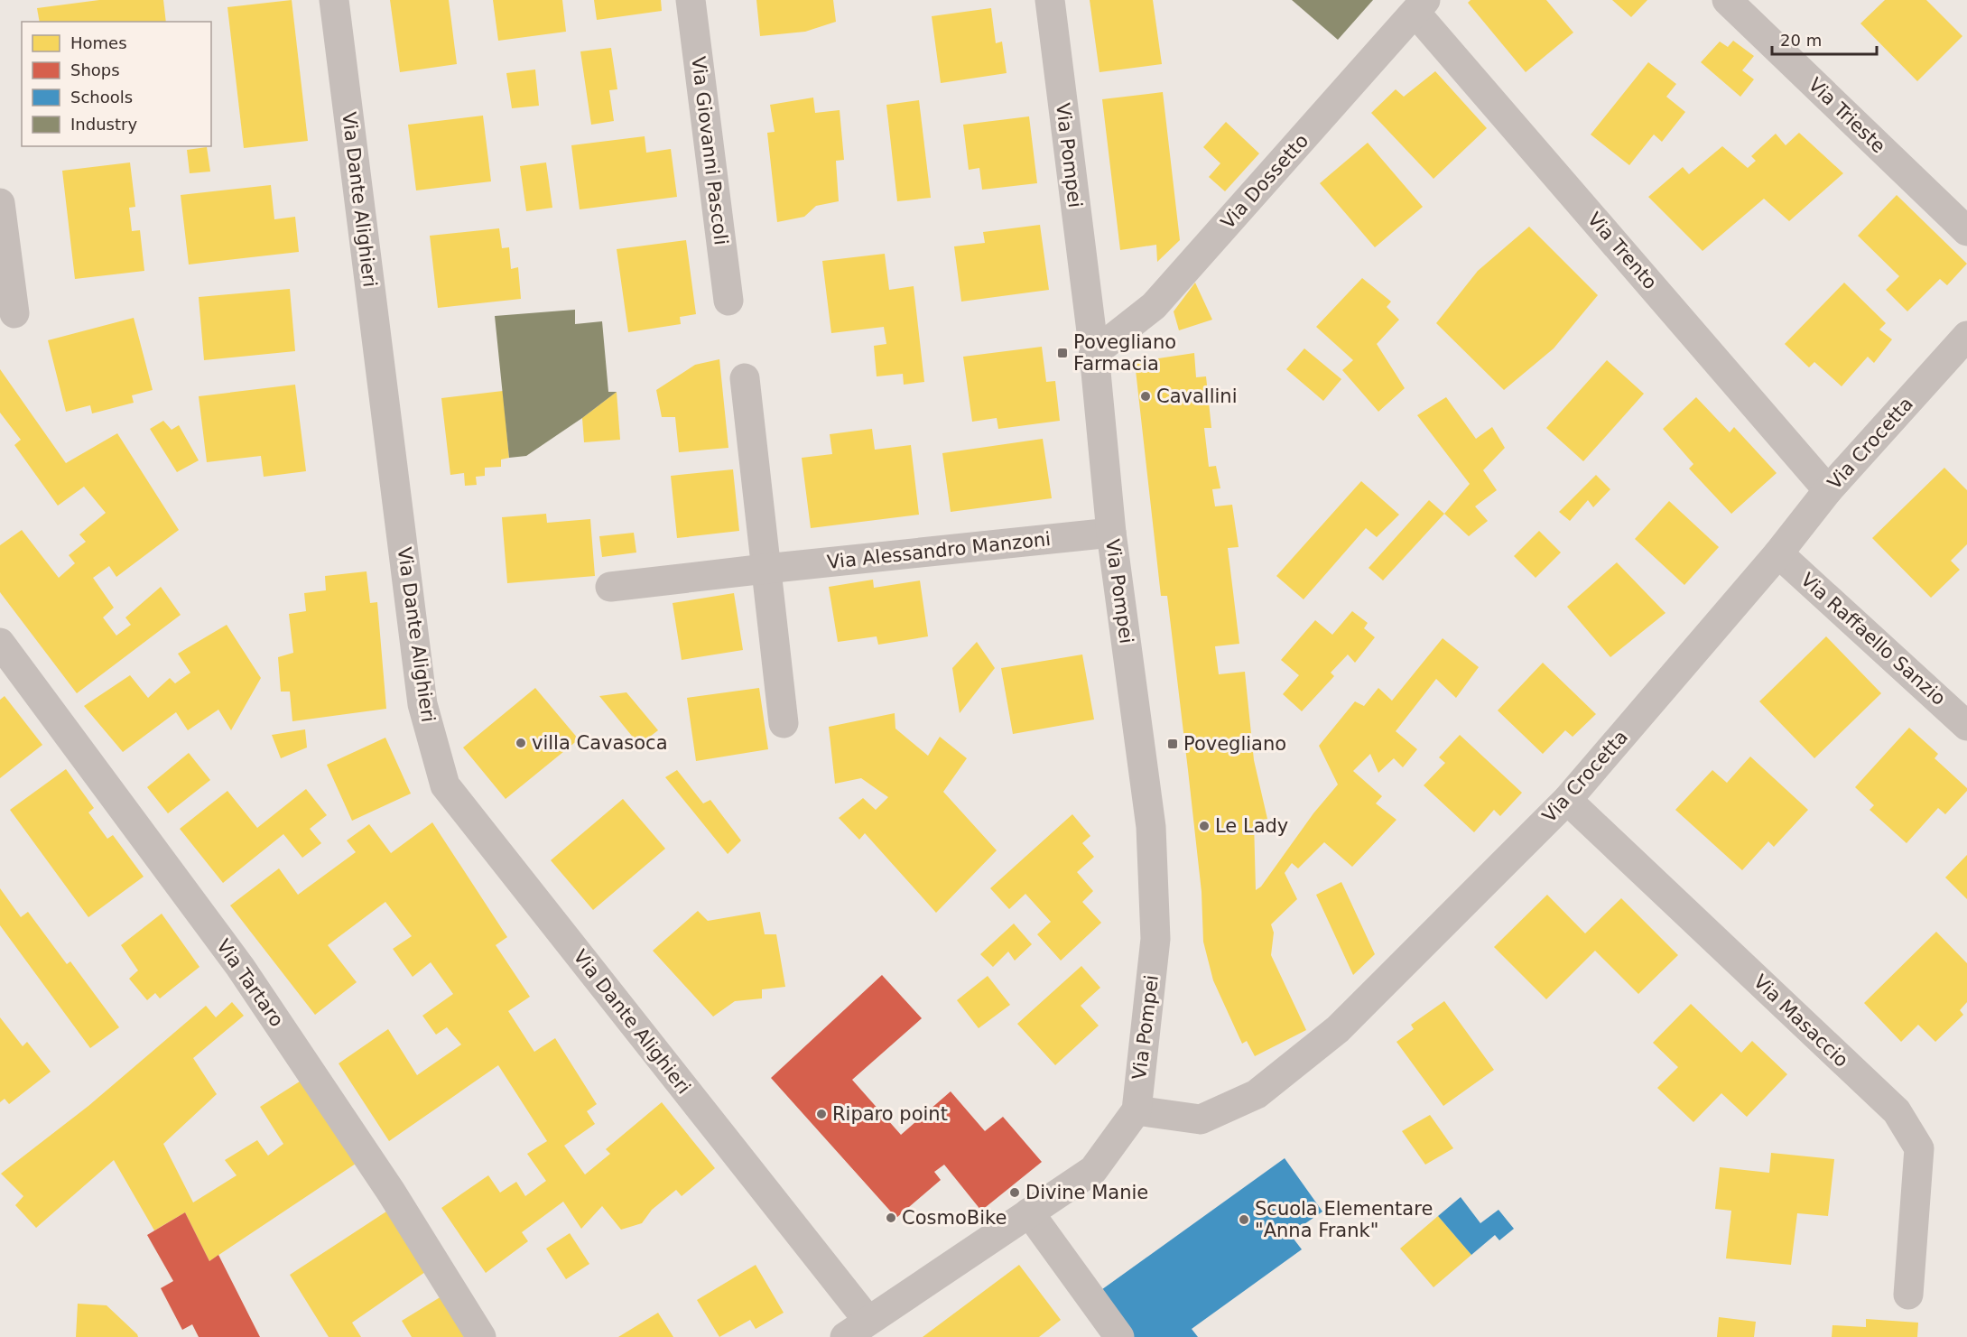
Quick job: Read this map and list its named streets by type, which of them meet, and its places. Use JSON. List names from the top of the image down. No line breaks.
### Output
{"streets":{"street":["Via Trieste","Via Giovanni Pascoli","Via Pompei","Via Dossetto","Via Dante Alighieri","Via Trento","Via Crocetta","Via Alessandro Manzoni","Via Raffaello Sanzio","Via Tartaro","Via Masaccio"]},"crossings":[["Via Pompei","Via Dossetto"],["Via Pompei","Via Crocetta"],["Via Pompei","Via Alessandro Manzoni"],["Via Dossetto","Via Trento"],["Via Trento","Via Crocetta"],["Via Crocetta","Via Raffaello Sanzio"],["Via Crocetta","Via Masaccio"]],"places":{"transit":["Povegliano Farmacia","Povegliano"],"other":["Cavallini","villa Cavasoca","Le Lady","Riparo point","Divine Manie","CosmoBike","Scuola Elementare \"Anna Frank\""]},"legend":["Homes","Shops","Schools","Industry"],"scale_bar":"20 m"}
